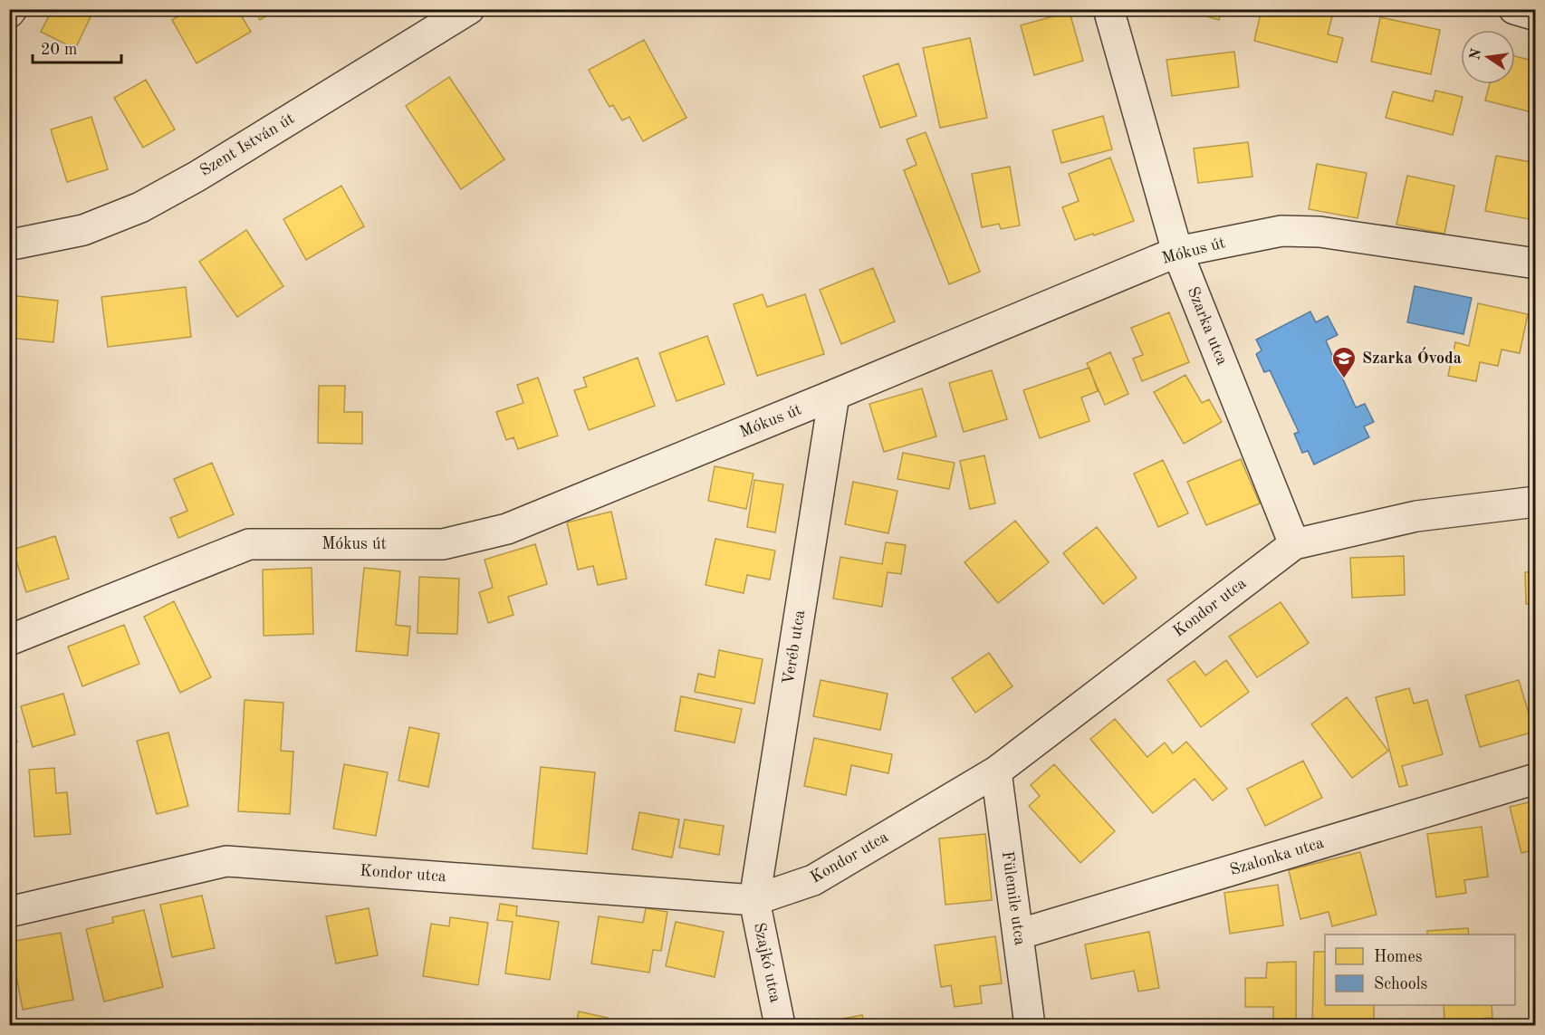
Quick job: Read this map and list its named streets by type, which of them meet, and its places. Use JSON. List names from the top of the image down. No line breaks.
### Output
{"streets":{"street":["Szent István út","Mókus út","Szarka utca","Kondor utca","Veréb utca","Szalonka utca","Fülemile utca","Szajkó utca"]},"crossings":[["Mókus út","Szarka utca"],["Mókus út","Veréb utca"],["Szarka utca","Kondor utca"],["Kondor utca","Veréb utca"],["Kondor utca","Fülemile utca"],["Kondor utca","Szajkó utca"],["Veréb utca","Szajkó utca"],["Szalonka utca","Fülemile utca"]],"places":{"school or university":["Szarka Óvoda"]},"legend":["Homes","Schools"],"scale_bar":"20 m","north":"left"}
